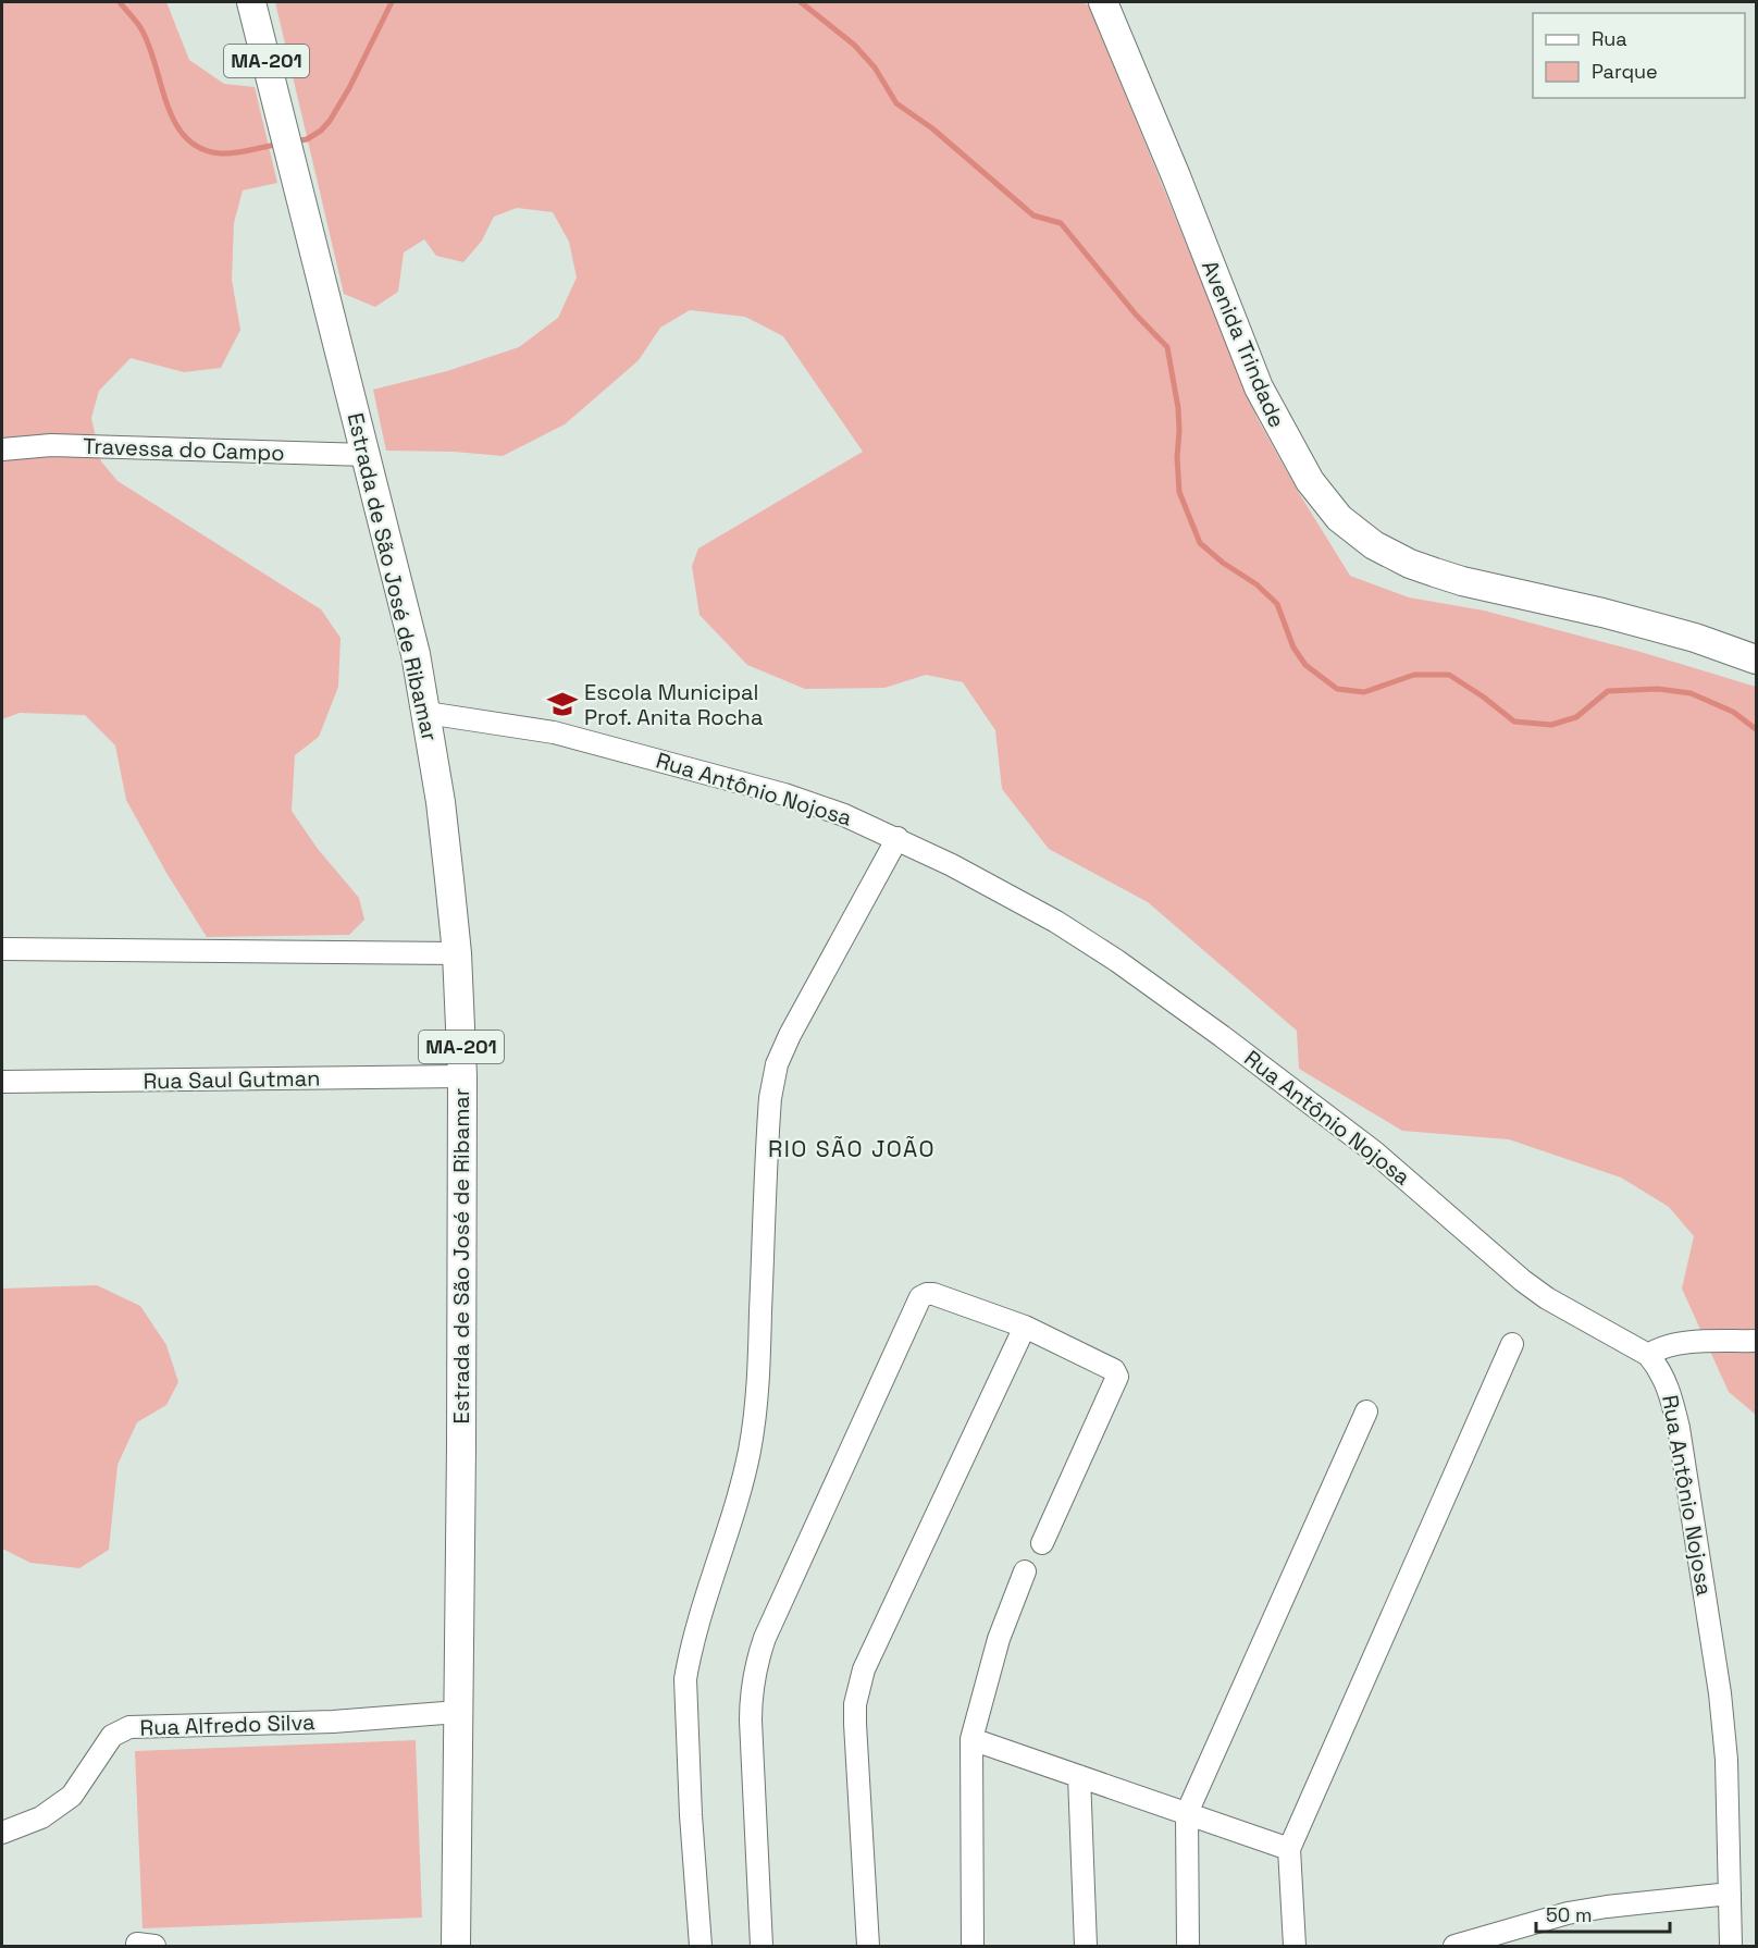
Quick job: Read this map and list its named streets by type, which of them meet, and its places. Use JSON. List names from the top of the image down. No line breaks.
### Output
{"streets":{"main road":["MA-201","Avenida Trindade","Estrada de São José de Ribamar"],"street":["Travessa do Campo","Rua Antônio Nojosa","Rua Saul Gutman","Rua Alfredo Silva"]},"crossings":[["Travessa do Campo","Estrada de São José de Ribamar"],["Estrada de São José de Ribamar","Rua Antônio Nojosa"],["Estrada de São José de Ribamar","Rua Saul Gutman"],["Estrada de São José de Ribamar","Rua Alfredo Silva"]],"districts":["RIO SÃO JOÃO"],"places":{"school or university":["Escola Municipal Prof. Anita Rocha"]},"legend":["Rua","Parque"],"scale_bar":"50 m"}
